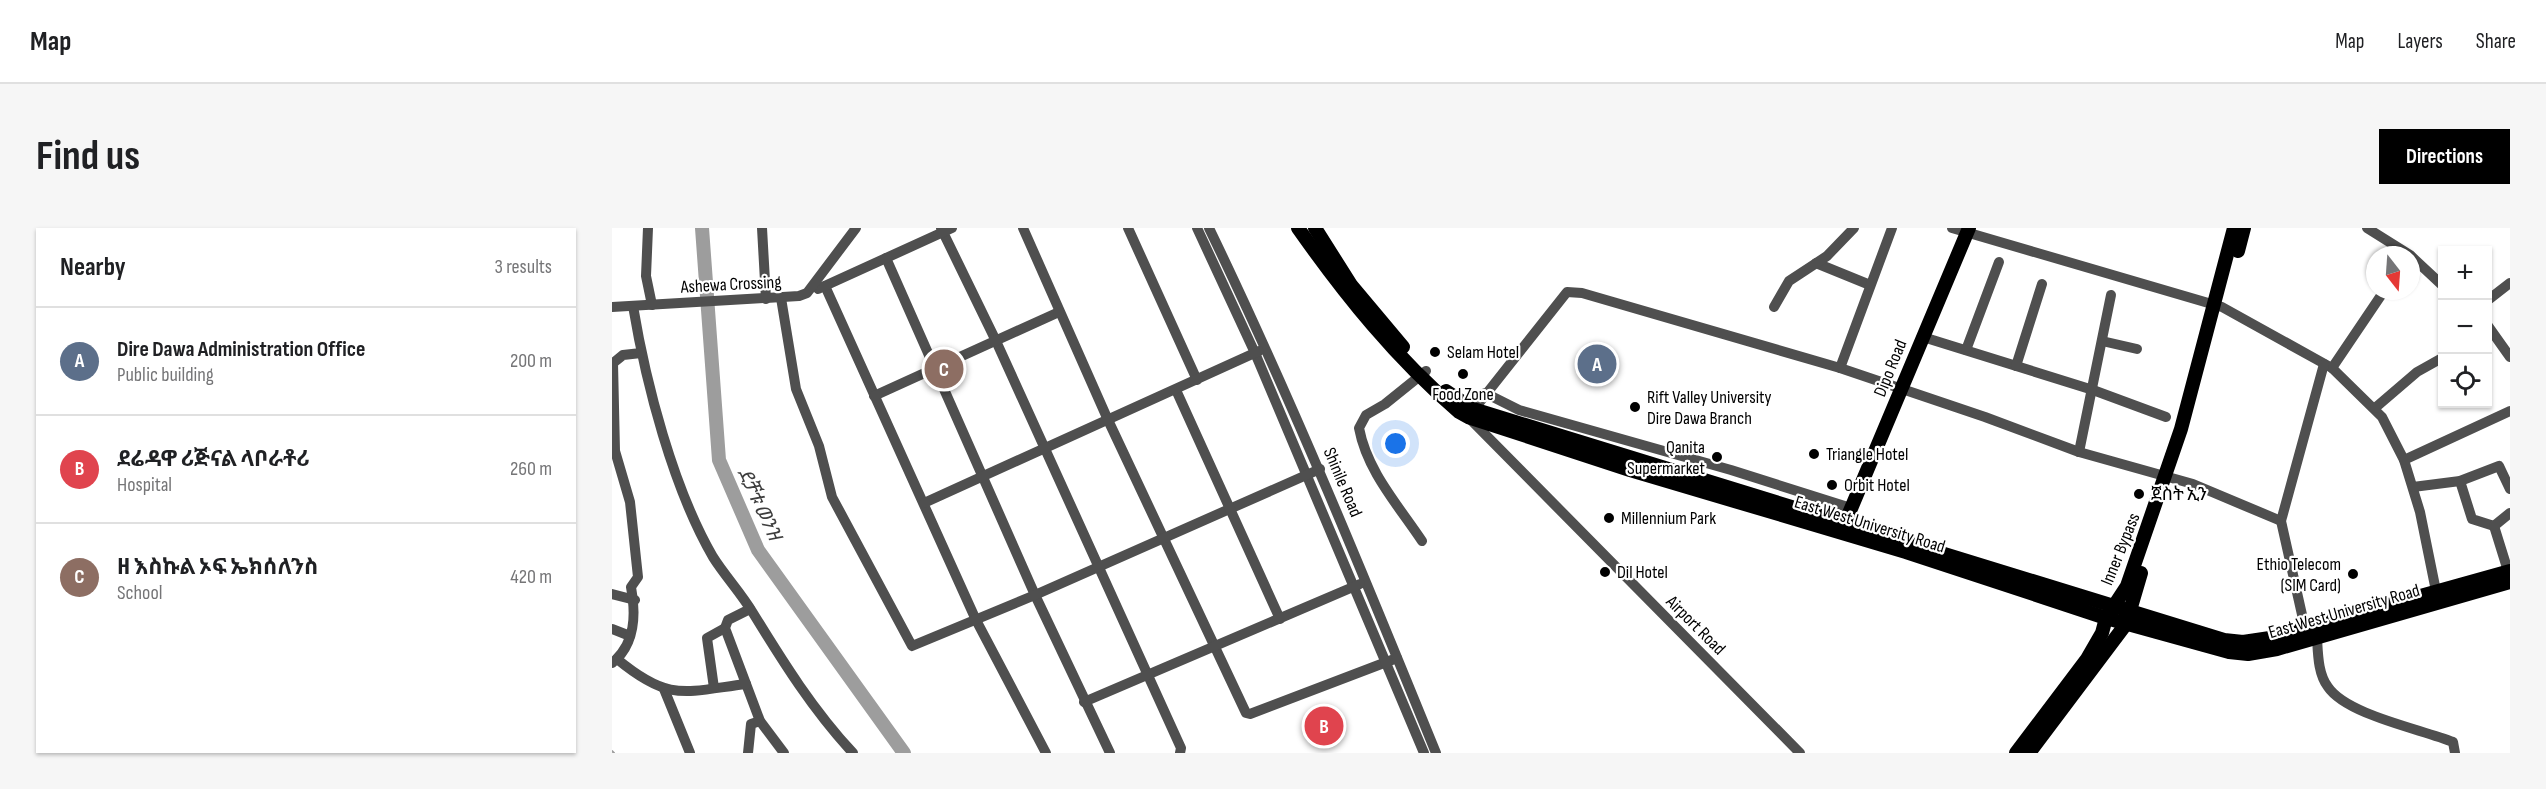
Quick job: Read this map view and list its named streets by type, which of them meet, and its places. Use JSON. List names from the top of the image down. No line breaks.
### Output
{"streets":{"main road":["Dipo Road","East West University Road","Inner Bypass"],"street":["Ashewa Crossing","Shinile Road","Airport Road"]},"crossings":[["Dipo Road","East West University Road"],["East West University Road","Inner Bypass"],["East West University Road","Airport Road"]],"water":["ደቻቱ ወንዝ"],"places":["Selam Hotel","Food Zone","Rift Valley University Dire Dawa Branch","Triangle Hotel","Qanita Supermarket","Orbit Hotel","ጀስት ኢን","Millennium Park","Dil Hotel","Ethio Telecom (SIM Card)"],"north":"bottom","page":{"header":"Map","nav":["Map","Layers","Share"],"buttons":"Directions","title":"Find us","heading":["Nearby","3 results"],"map_buttons":["+","−"],"list":[{"mark":"A","name":"Dire Dawa Administration Office","note":"Public building","value":"200 m"},{"mark":"B","name":"ደሬዳዋ ሪጅናል ላቦራቶሪ","note":"Hospital","value":"260 m"},{"mark":"C","name":"ዘ እስኩል ኦፍ ኤክሰለንስ","note":"School","value":"420 m"}],"pins":["A","C","B"]}}
